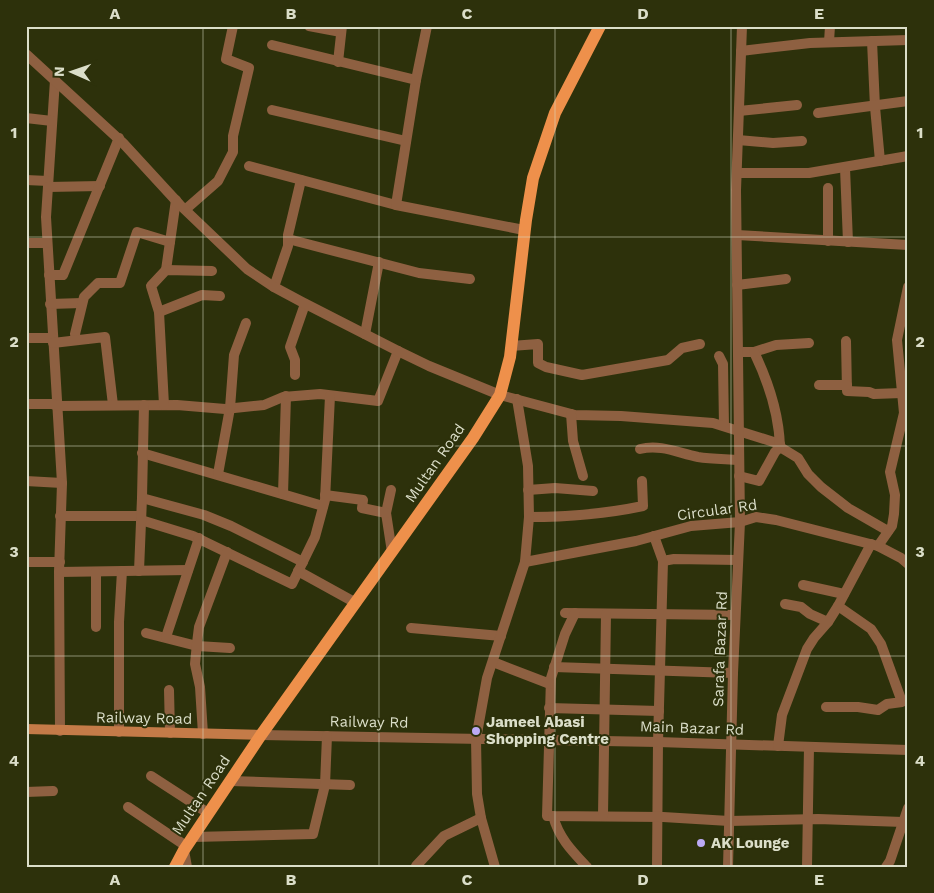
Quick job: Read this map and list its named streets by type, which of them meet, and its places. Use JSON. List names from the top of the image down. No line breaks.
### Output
{"streets":{"main road":["Multan Road","Railway Road"],"street":["Circular Rd","Sarafa Bazar Rd","Railway Rd","Main Bazar Rd"]},"crossings":[["Multan Road","Railway Road"],["Multan Road","Railway Rd"],["Circular Rd","Sarafa Bazar Rd"],["Sarafa Bazar Rd","Main Bazar Rd"],["Railway Road","Railway Rd"],["Railway Rd","Main Bazar Rd"]],"places":["Jameel Abasi Shopping Centre","AK Lounge"],"north":"left","grid":{"columns":["A","B","C","D","E"],"rows":["1","2","3","4"]}}
